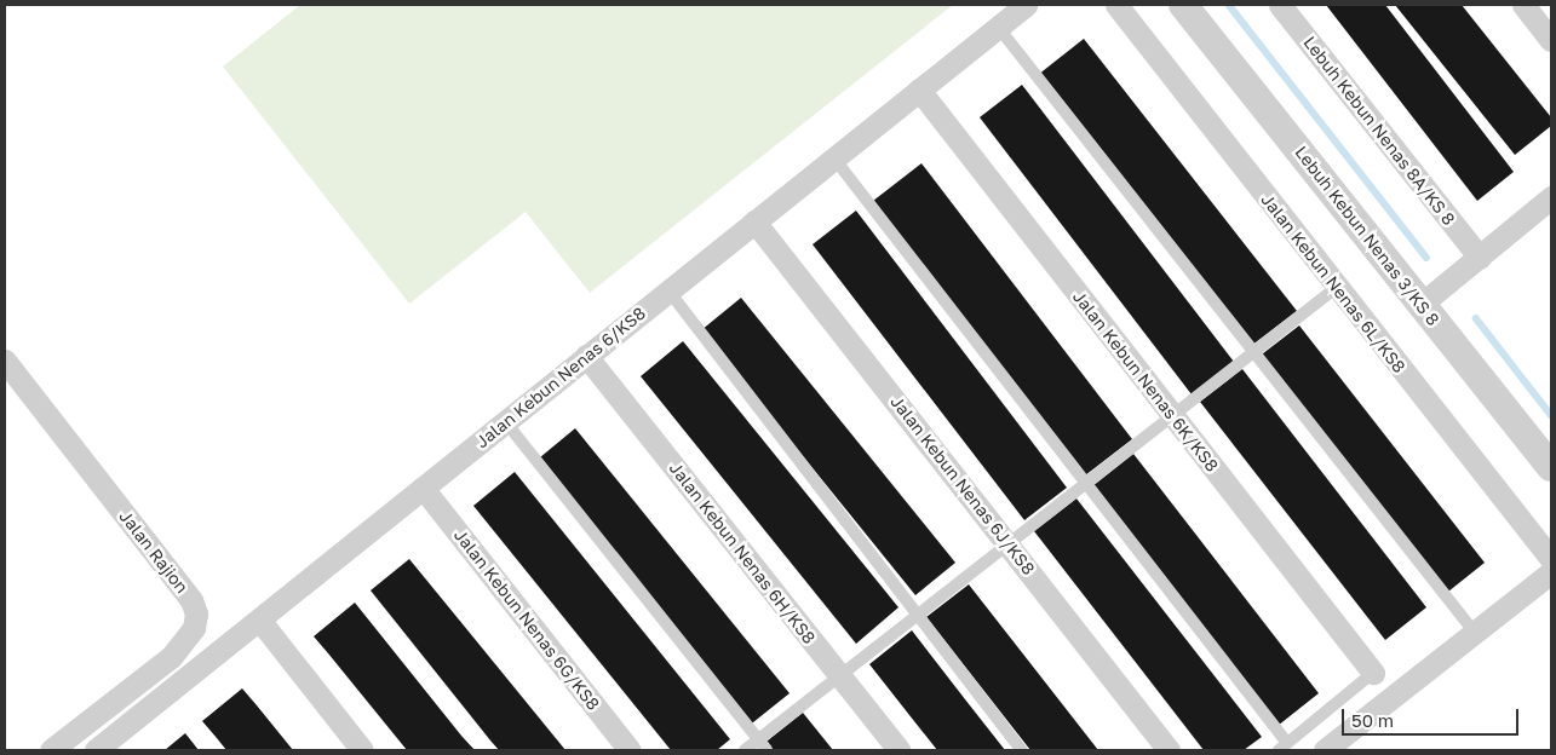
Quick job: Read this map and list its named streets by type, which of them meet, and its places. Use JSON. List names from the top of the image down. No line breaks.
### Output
{"streets":{"street":["Lebuh Kebun Nenas 8A/KS 8","Lebuh Kebun Nenas 3/KS 8","Jalan Kebun Nenas 6L/KS8","Jalan Kebun Nenas 6/KS8","Jalan Kebun Nenas 6K/KS8","Jalan Kebun Nenas 6J/KS8","Jalan Rajion","Jalan Kebun Nenas 6H/KS8","Jalan Kebun Nenas 6G/KS8"]},"crossings":[["Jalan Kebun Nenas 6/KS8","Jalan Kebun Nenas 6K/KS8"],["Jalan Kebun Nenas 6/KS8","Jalan Kebun Nenas 6J/KS8"],["Jalan Kebun Nenas 6/KS8","Jalan Kebun Nenas 6H/KS8"],["Jalan Kebun Nenas 6/KS8","Jalan Kebun Nenas 6G/KS8"]],"scale_bar":"50 m"}
